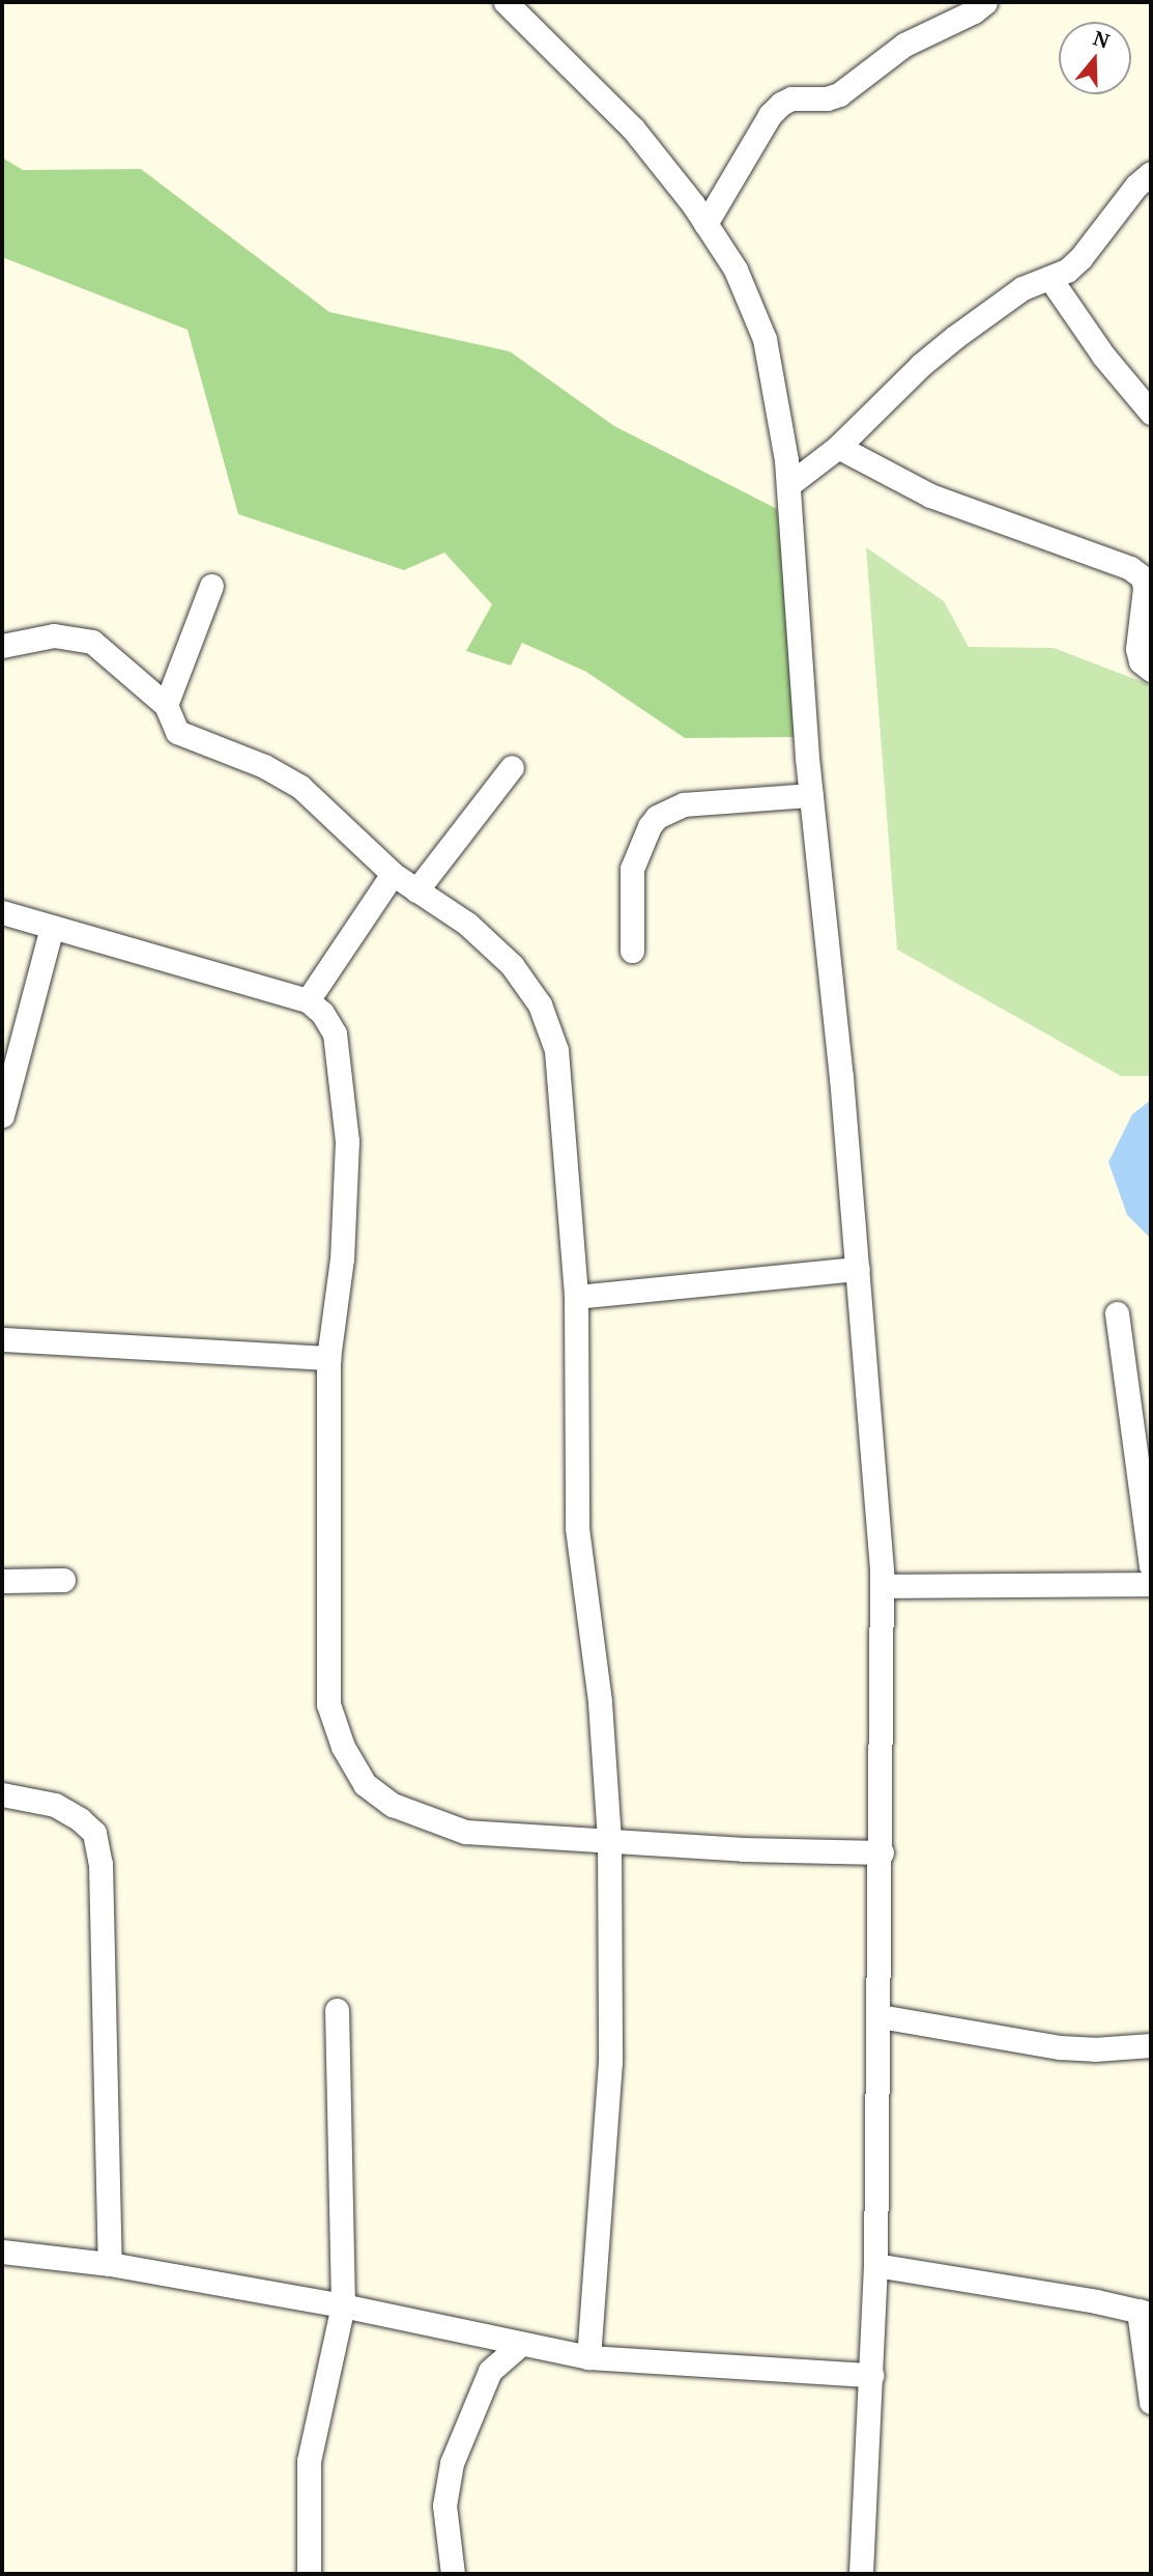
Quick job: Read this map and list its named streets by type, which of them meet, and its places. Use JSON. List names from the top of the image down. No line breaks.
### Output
{"north":"top"}
